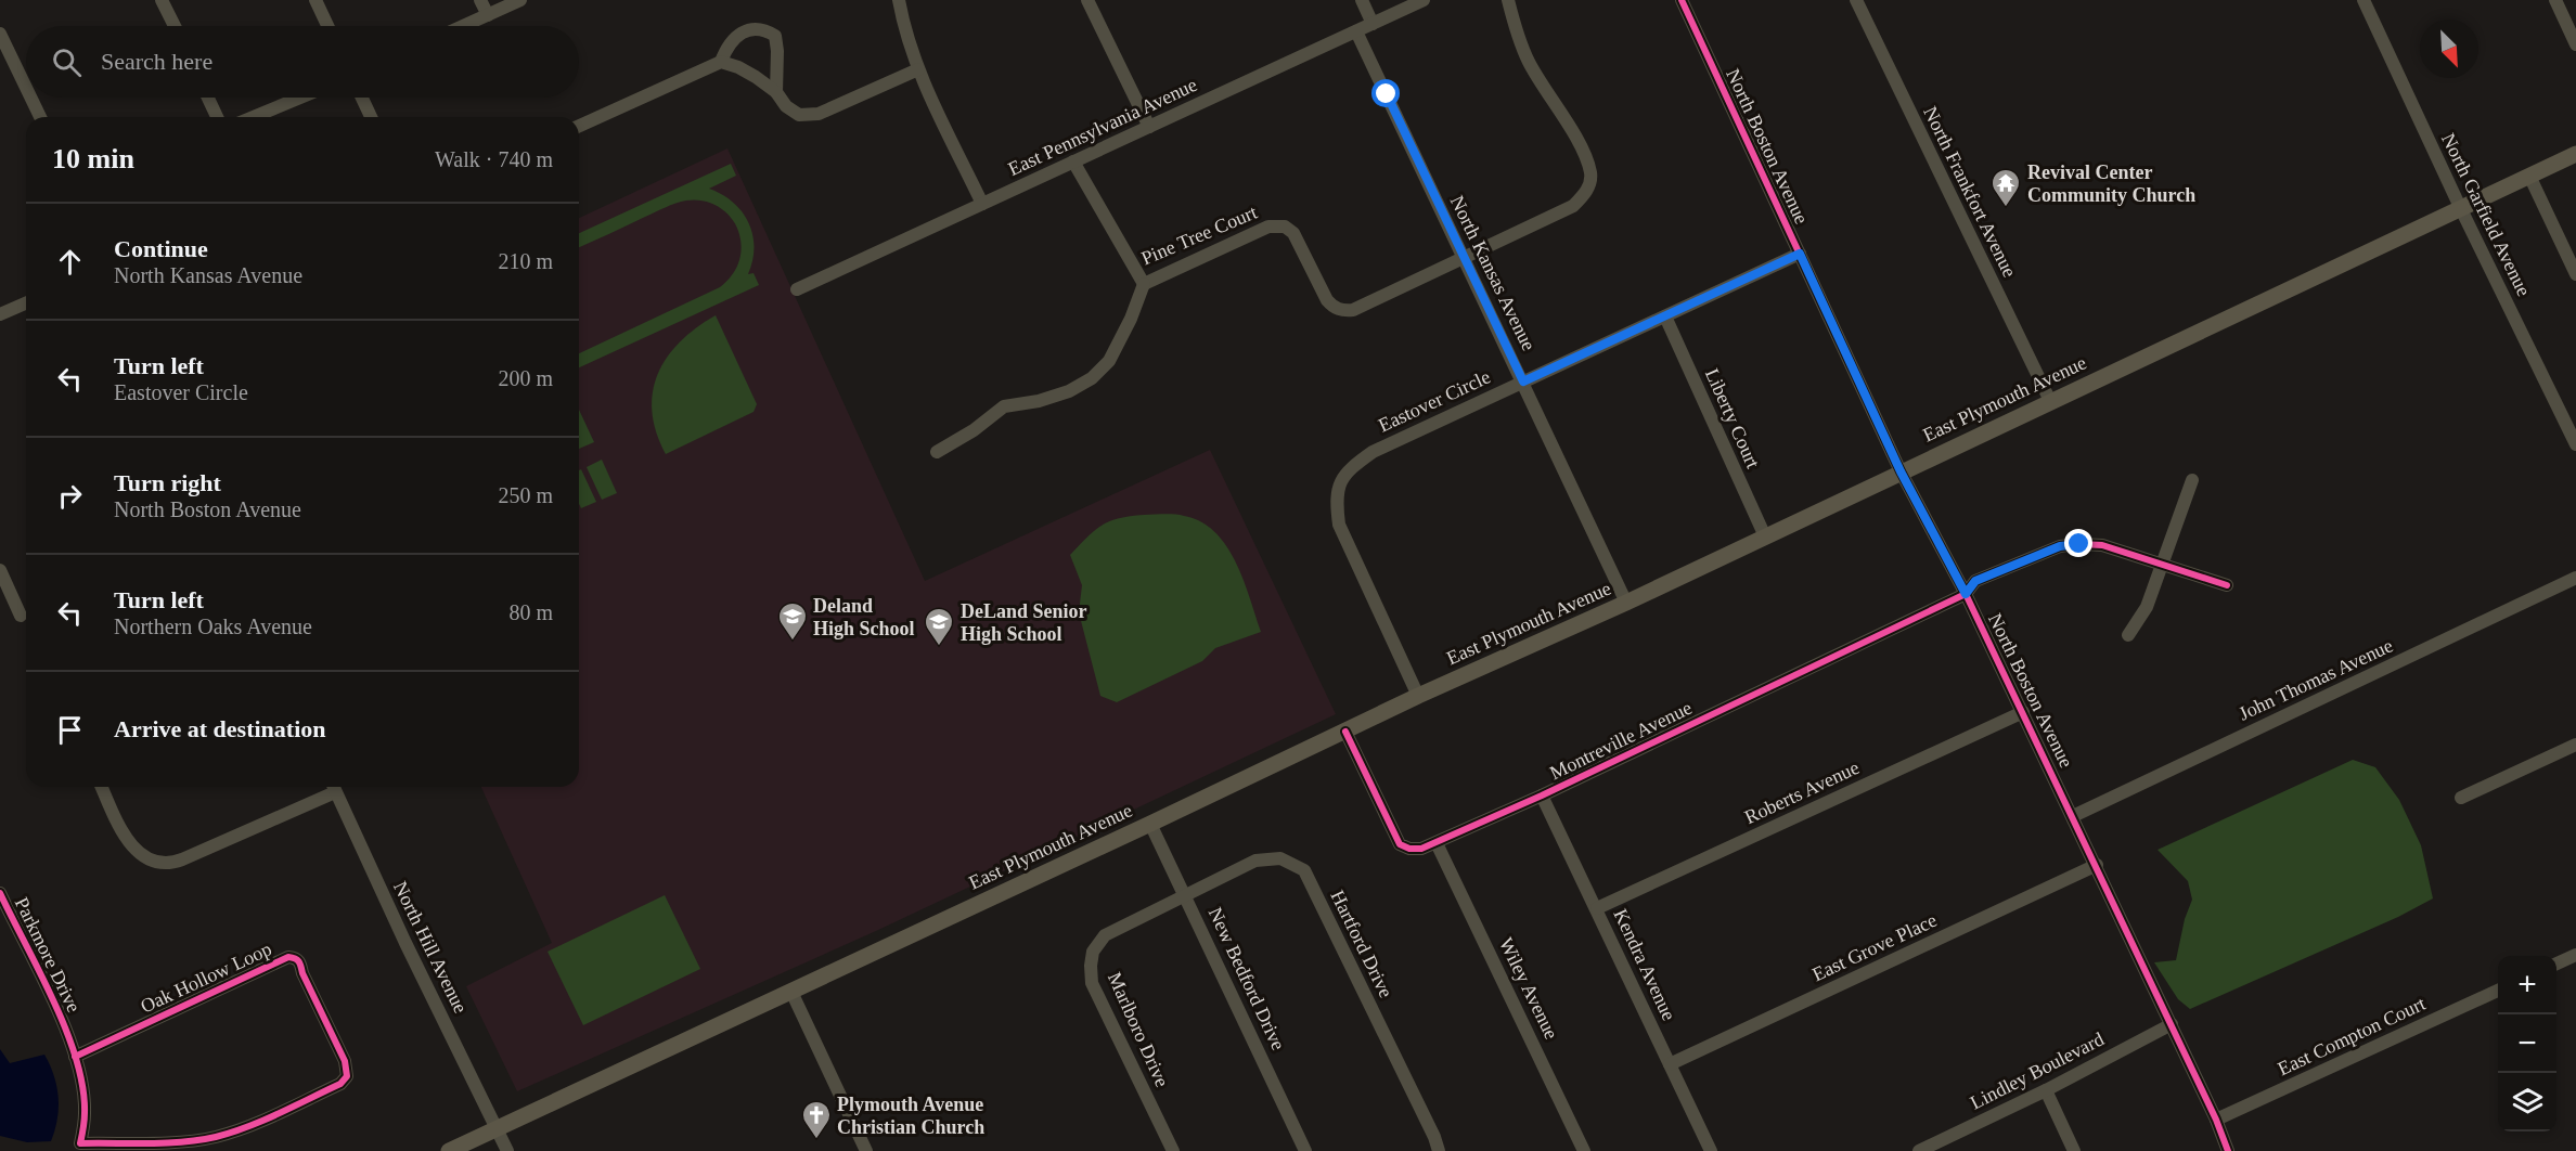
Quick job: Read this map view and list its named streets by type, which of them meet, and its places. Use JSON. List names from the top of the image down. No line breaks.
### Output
{"streets":{"main road":["East Plymouth Avenue"],"street":["East Pennsylvania Avenue","North Boston Avenue","North Frankfort Avenue","North Garfield Avenue","Pine Tree Court","North Kansas Avenue","Eastover Circle","Liberty Court","John Thomas Avenue","Montreville Avenue","Roberts Avenue","Hartford Drive","North Hill Avenue","East Grove Place","Parkmore Drive","Kendra Avenue","Oak Hollow Loop","New Bedford Drive","Wiley Avenue","Marlboro Drive","East Compton Court","Lindley Boulevard"]},"crossings":[["East Pennsylvania Avenue","Pine Tree Court"],["East Pennsylvania Avenue","North Kansas Avenue"],["North Boston Avenue","East Plymouth Avenue"],["North Boston Avenue","Eastover Circle"],["North Boston Avenue","John Thomas Avenue"],["North Boston Avenue","Montreville Avenue"],["North Boston Avenue","Roberts Avenue"],["North Boston Avenue","East Grove Place"],["North Boston Avenue","East Compton Court"],["North Boston Avenue","Lindley Boulevard"],["North Frankfort Avenue","East Plymouth Avenue"],["North Garfield Avenue","East Plymouth Avenue"],["Pine Tree Court","North Kansas Avenue"],["North Kansas Avenue","East Plymouth Avenue"],["North Kansas Avenue","Eastover Circle"],["East Plymouth Avenue","Eastover Circle"],["East Plymouth Avenue","Liberty Court"],["East Plymouth Avenue","Montreville Avenue"],["East Plymouth Avenue","North Hill Avenue"],["East Plymouth Avenue","New Bedford Drive"],["Eastover Circle","Liberty Court"],["Montreville Avenue","Kendra Avenue"],["Montreville Avenue","Wiley Avenue"],["Roberts Avenue","Kendra Avenue"],["Hartford Drive","New Bedford Drive"],["Hartford Drive","Marlboro Drive"],["East Grove Place","Kendra Avenue"],["Parkmore Drive","Oak Hollow Loop"],["New Bedford Drive","Marlboro Drive"]],"places":{"temple":["Revival Center Community Church"],"school or university":["Deland High School","DeLand Senior High School"],"church":["Plymouth Avenue Christian Church"]},"north":"bottom right","page":{"search":"Search here","heading":["10 min","Walk · 740 m"],"list":[["Continue","North Kansas Avenue","210 m"],["Turn left","Eastover Circle","200 m"],["Turn right","North Boston Avenue","250 m"],["Turn left","Northern Oaks Avenue","80 m"],"Arrive at destination"],"map_buttons":["+","−"]}}
